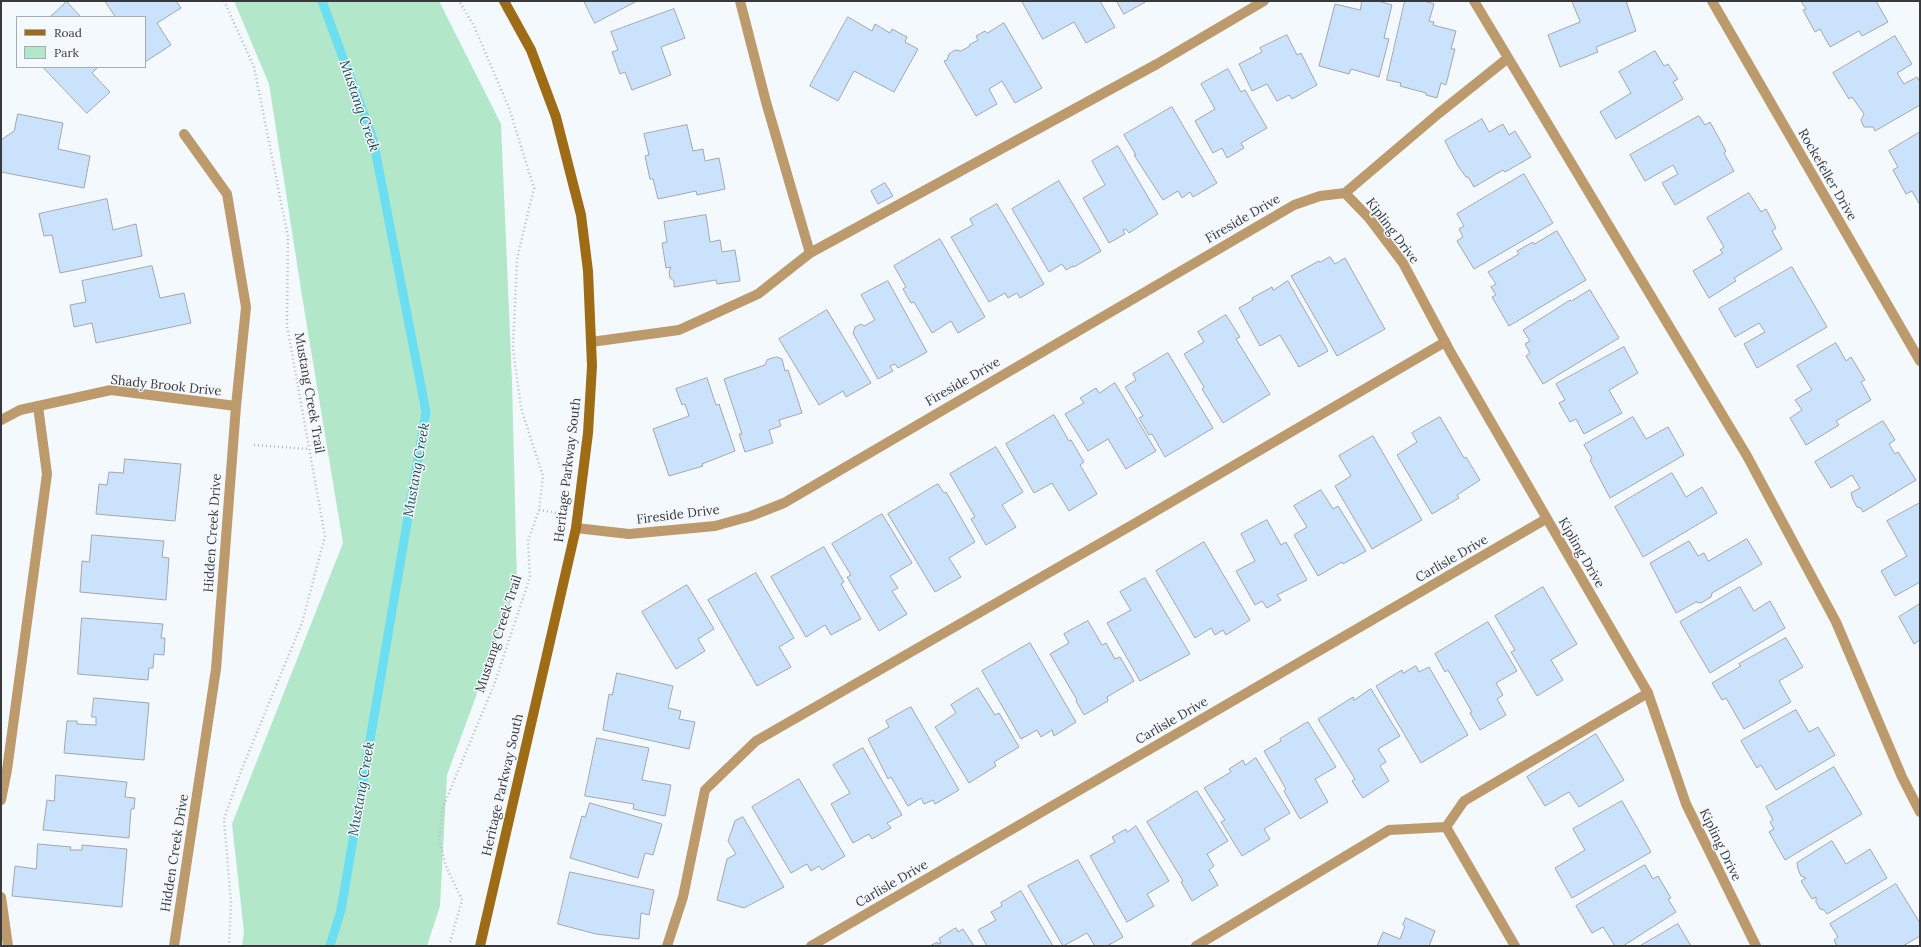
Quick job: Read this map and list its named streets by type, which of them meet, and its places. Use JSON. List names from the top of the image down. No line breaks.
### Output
{"streets":{"street":["Rockefeller Drive","Fireside Drive","Kipling Drive","Shady Brook Drive","Heritage Parkway South","Hidden Creek Drive","Carlisle Drive"],"path":["Mustang Creek Trail"]},"crossings":[["Fireside Drive","Kipling Drive"],["Fireside Drive","Heritage Parkway South"],["Kipling Drive","Carlisle Drive"],["Shady Brook Drive","Hidden Creek Drive"]],"water":["Mustang Creek"],"legend":["Road","Park"]}
